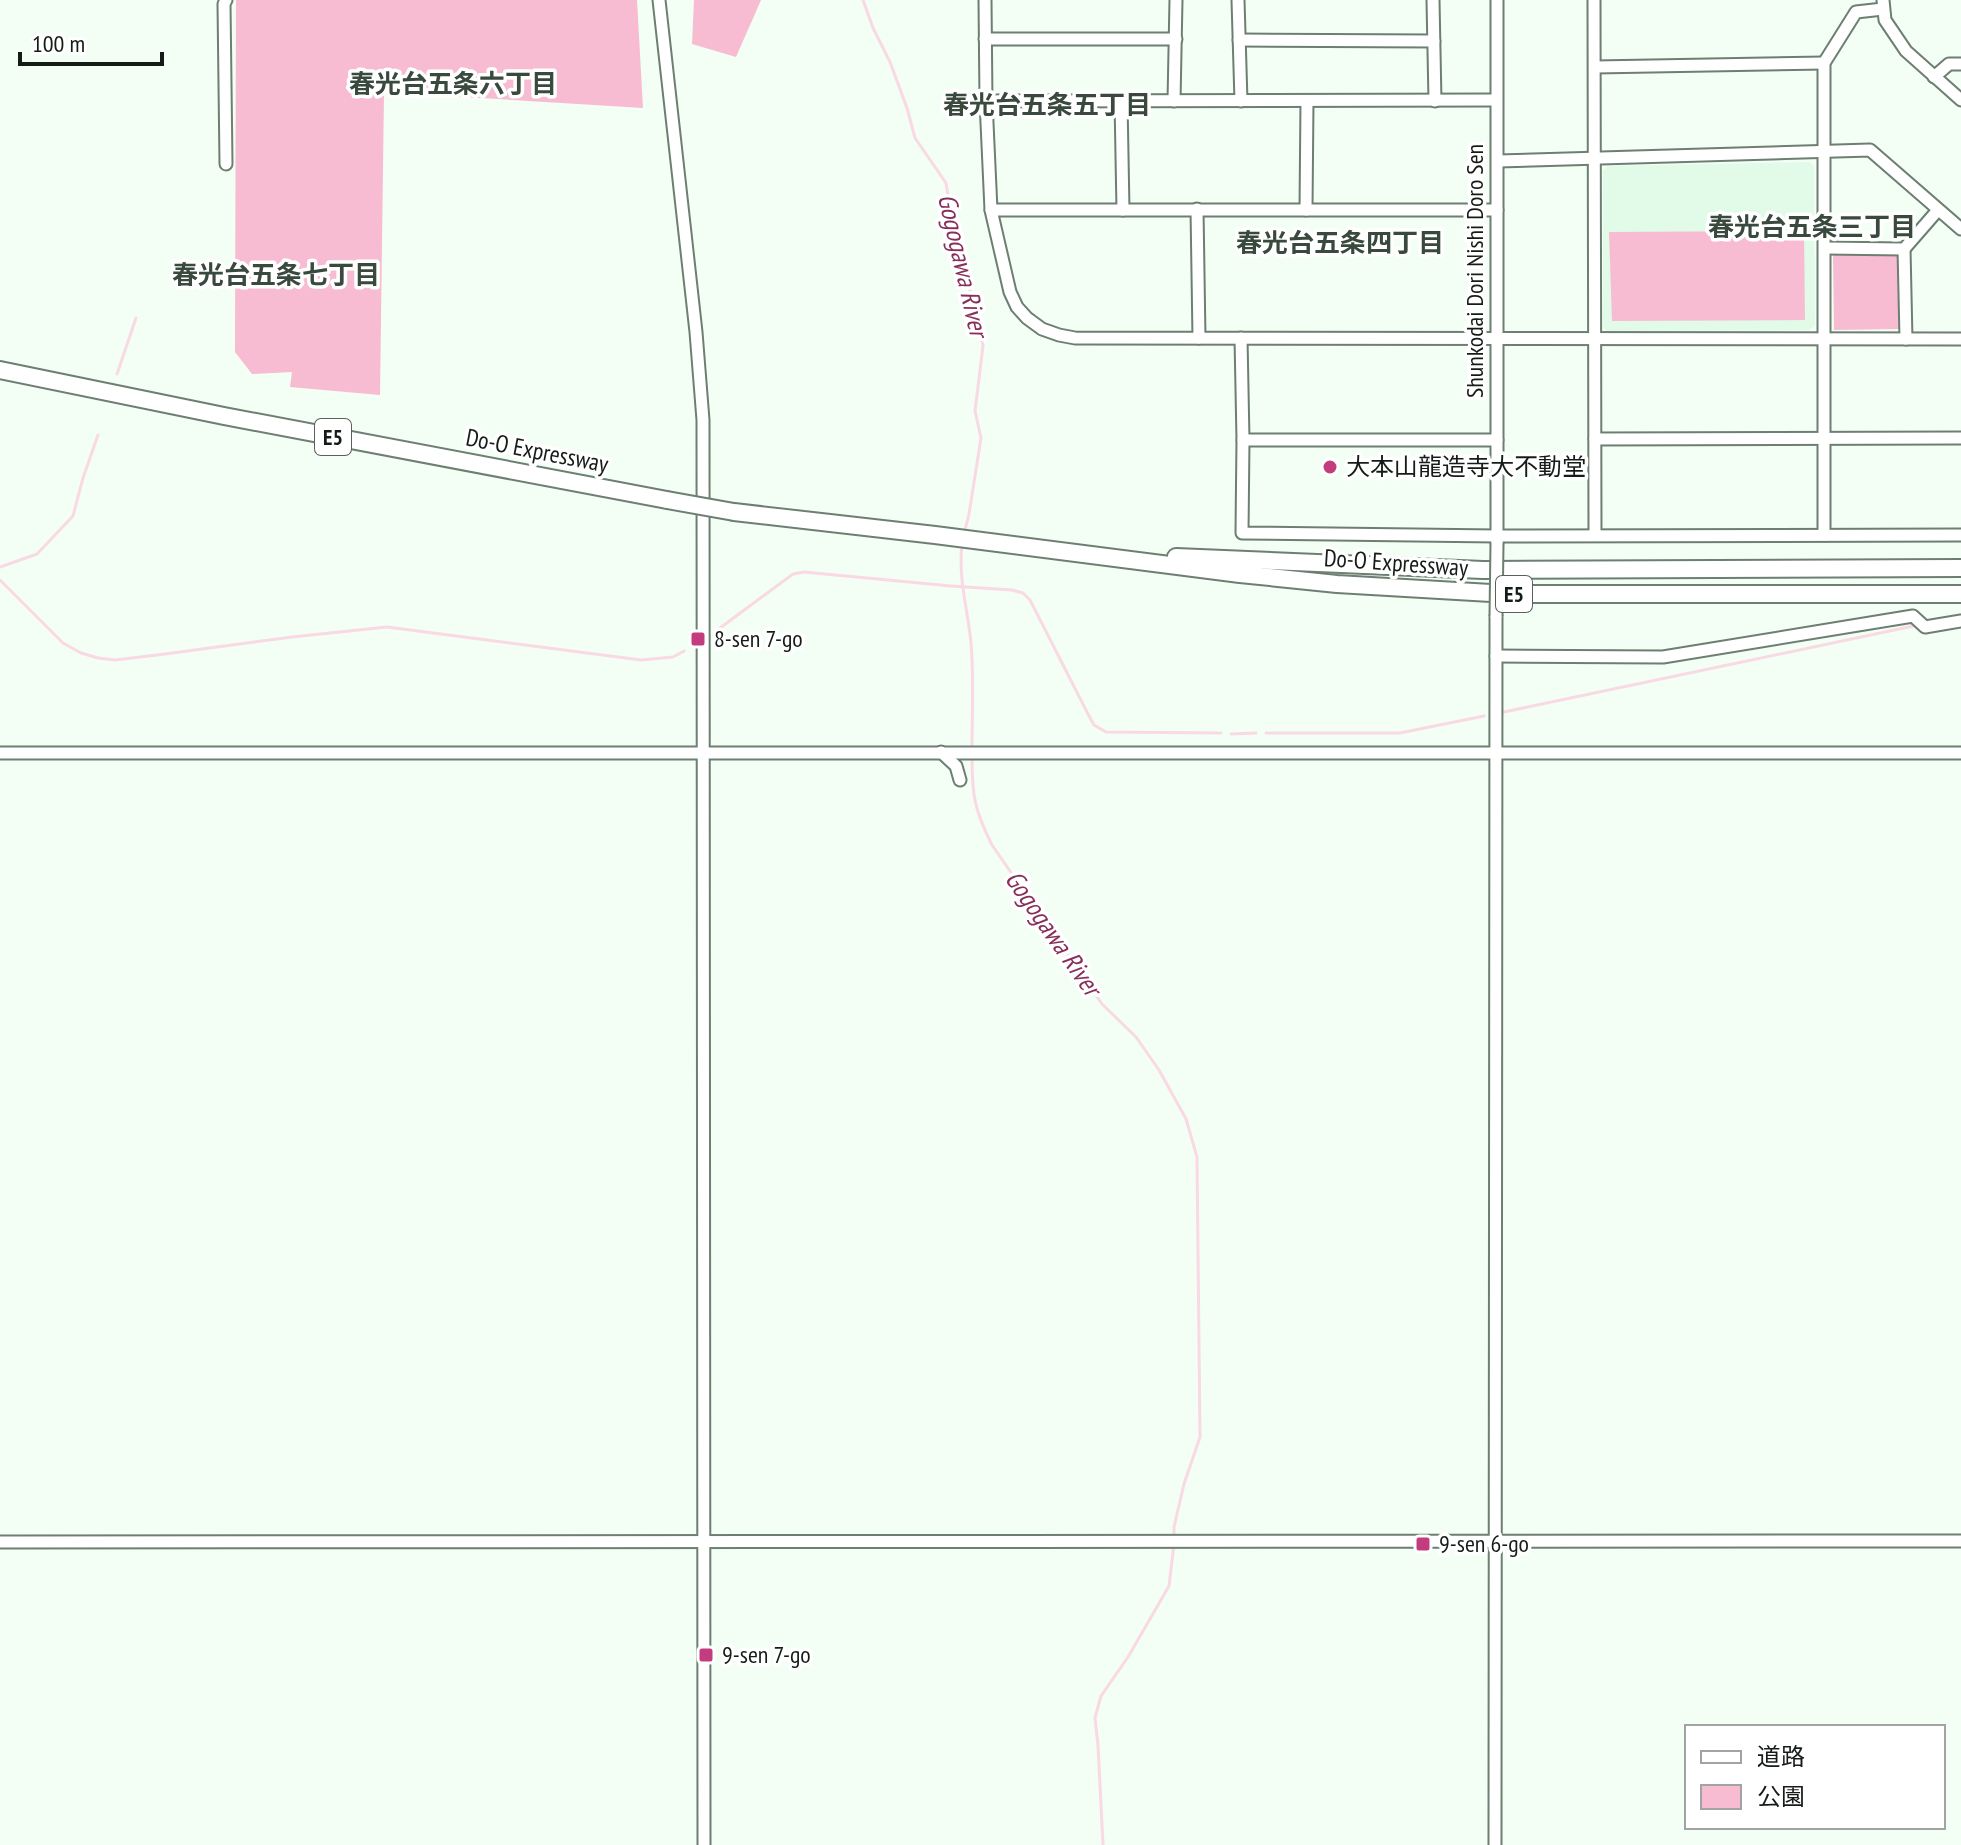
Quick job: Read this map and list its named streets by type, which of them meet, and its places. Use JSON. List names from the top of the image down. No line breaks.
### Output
{"streets":{"highway":["E5","Do-O Expressway"],"street":["Shunkodai Dori Nishi Doro Sen"]},"districts":["春光台五条六丁目","春光台五条五丁目","春光台五条三丁目","春光台五条四丁目","春光台五条七丁目"],"water":["Gogogawa River"],"places":{"other":["大本山龍造寺大不動堂"],"transit":["8-sen 7-go","9-sen 6-go","9-sen 7-go"]},"legend":["道路","公園"],"scale_bar":"100 m"}
